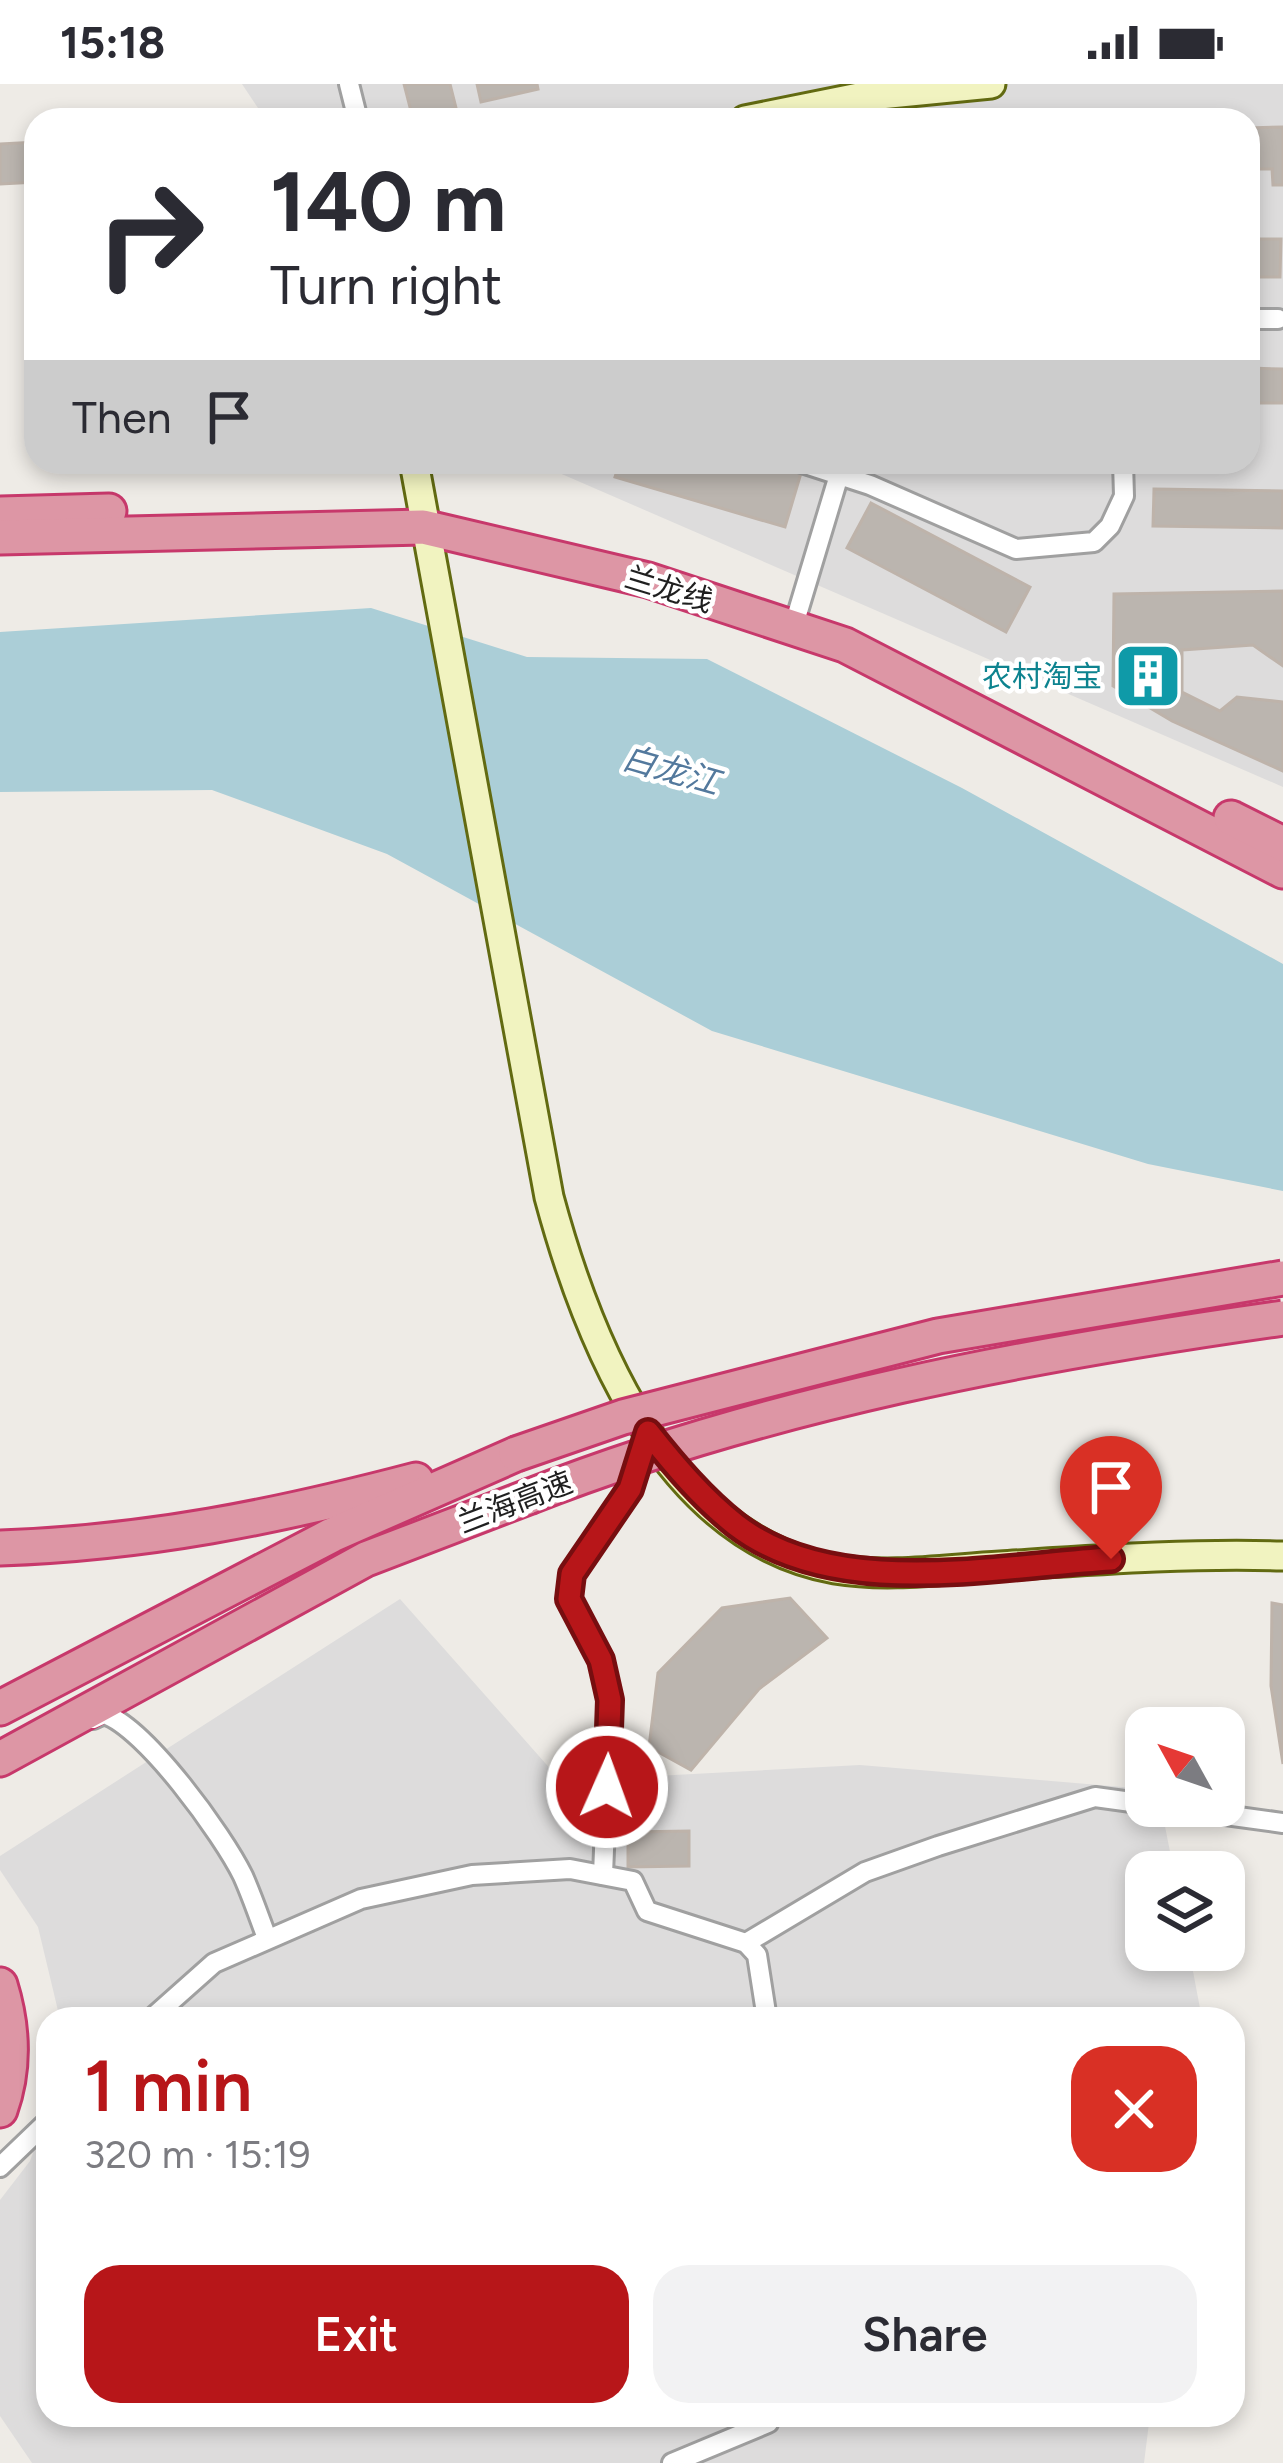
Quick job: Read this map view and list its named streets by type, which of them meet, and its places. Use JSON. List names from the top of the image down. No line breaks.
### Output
{"streets":{"highway":["兰龙线","兰海高速"]},"water":["白龙江"],"places":{"building":["农村淘宝"]},"north":"top left","page":{"status":"15:18","turn":["140 m","Turn right"],"then":"Then","heading":["1 min","320 m · 15:19"],"buttons":["Exit","Share"]}}
